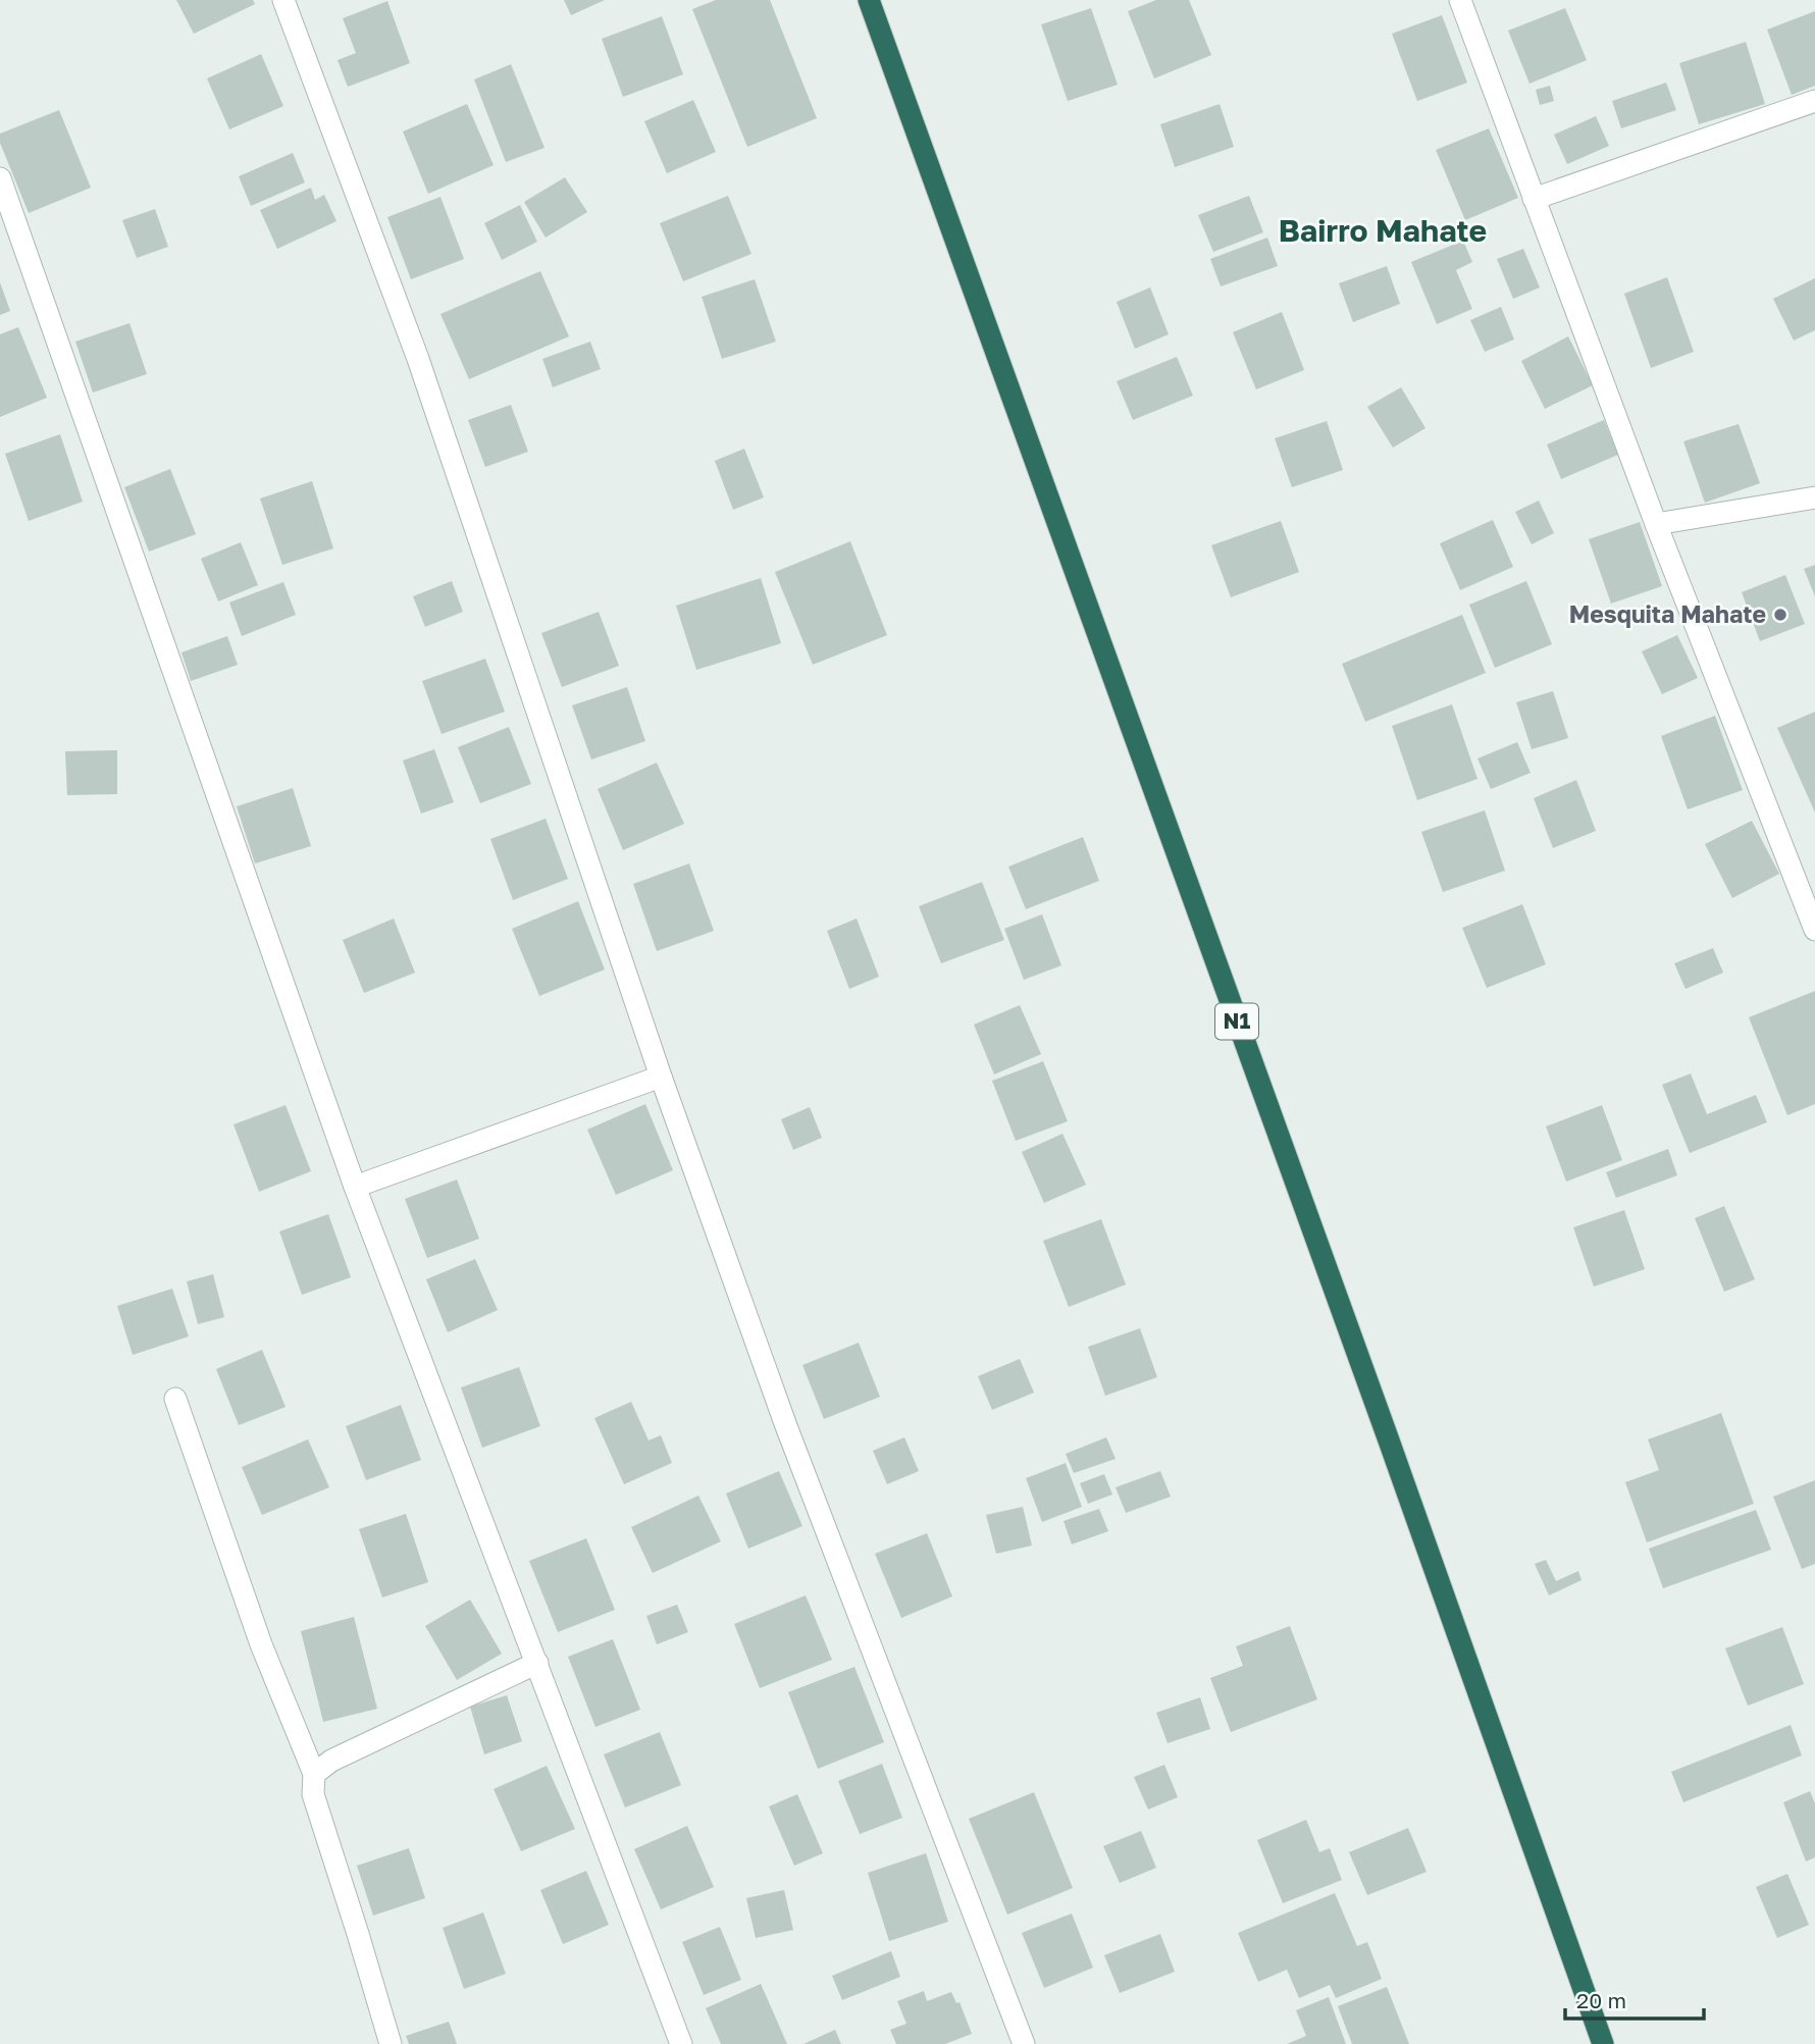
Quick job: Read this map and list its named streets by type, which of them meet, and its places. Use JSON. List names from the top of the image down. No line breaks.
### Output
{"streets":{"highway":["N1"]},"districts":["Bairro Mahate"],"places":["Mesquita Mahate"],"scale_bar":"20 m"}
